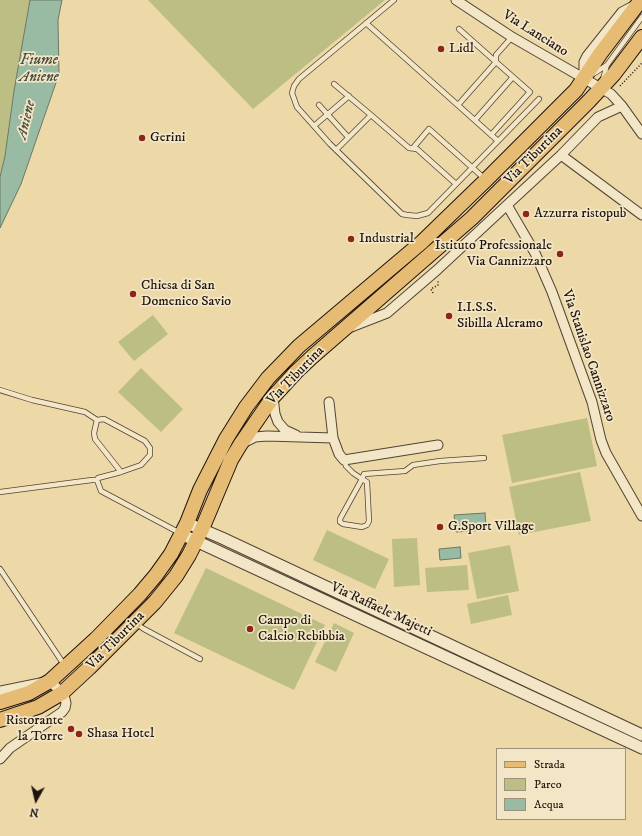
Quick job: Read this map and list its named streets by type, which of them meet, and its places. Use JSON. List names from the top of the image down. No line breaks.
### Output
{"streets":{"main road":["Via Tiburtina"],"street":["Via Lanciano","Via Stanislao Cannizzaro","Via Raffaele Majetti"]},"crossings":[["Via Lanciano","Via Tiburtina"],["Via Tiburtina","Via Stanislao Cannizzaro"],["Via Tiburtina","Via Raffaele Majetti"]],"water":["Fiume Aniene","Aniene"],"places":["Lidl","Gerini","Azzurra ristopub","Industrial","Istituto Professionale Via Cannizzaro","Chiesa di San Domenico Savio","I.I.S.S. Sibilla Aleramo","G.Sport Village","Campo di Calcio Rebibbia","Ristorante la Torre","Shasa Hotel"],"legend":["Strada","Parco","Acqua"],"north":"bottom"}
